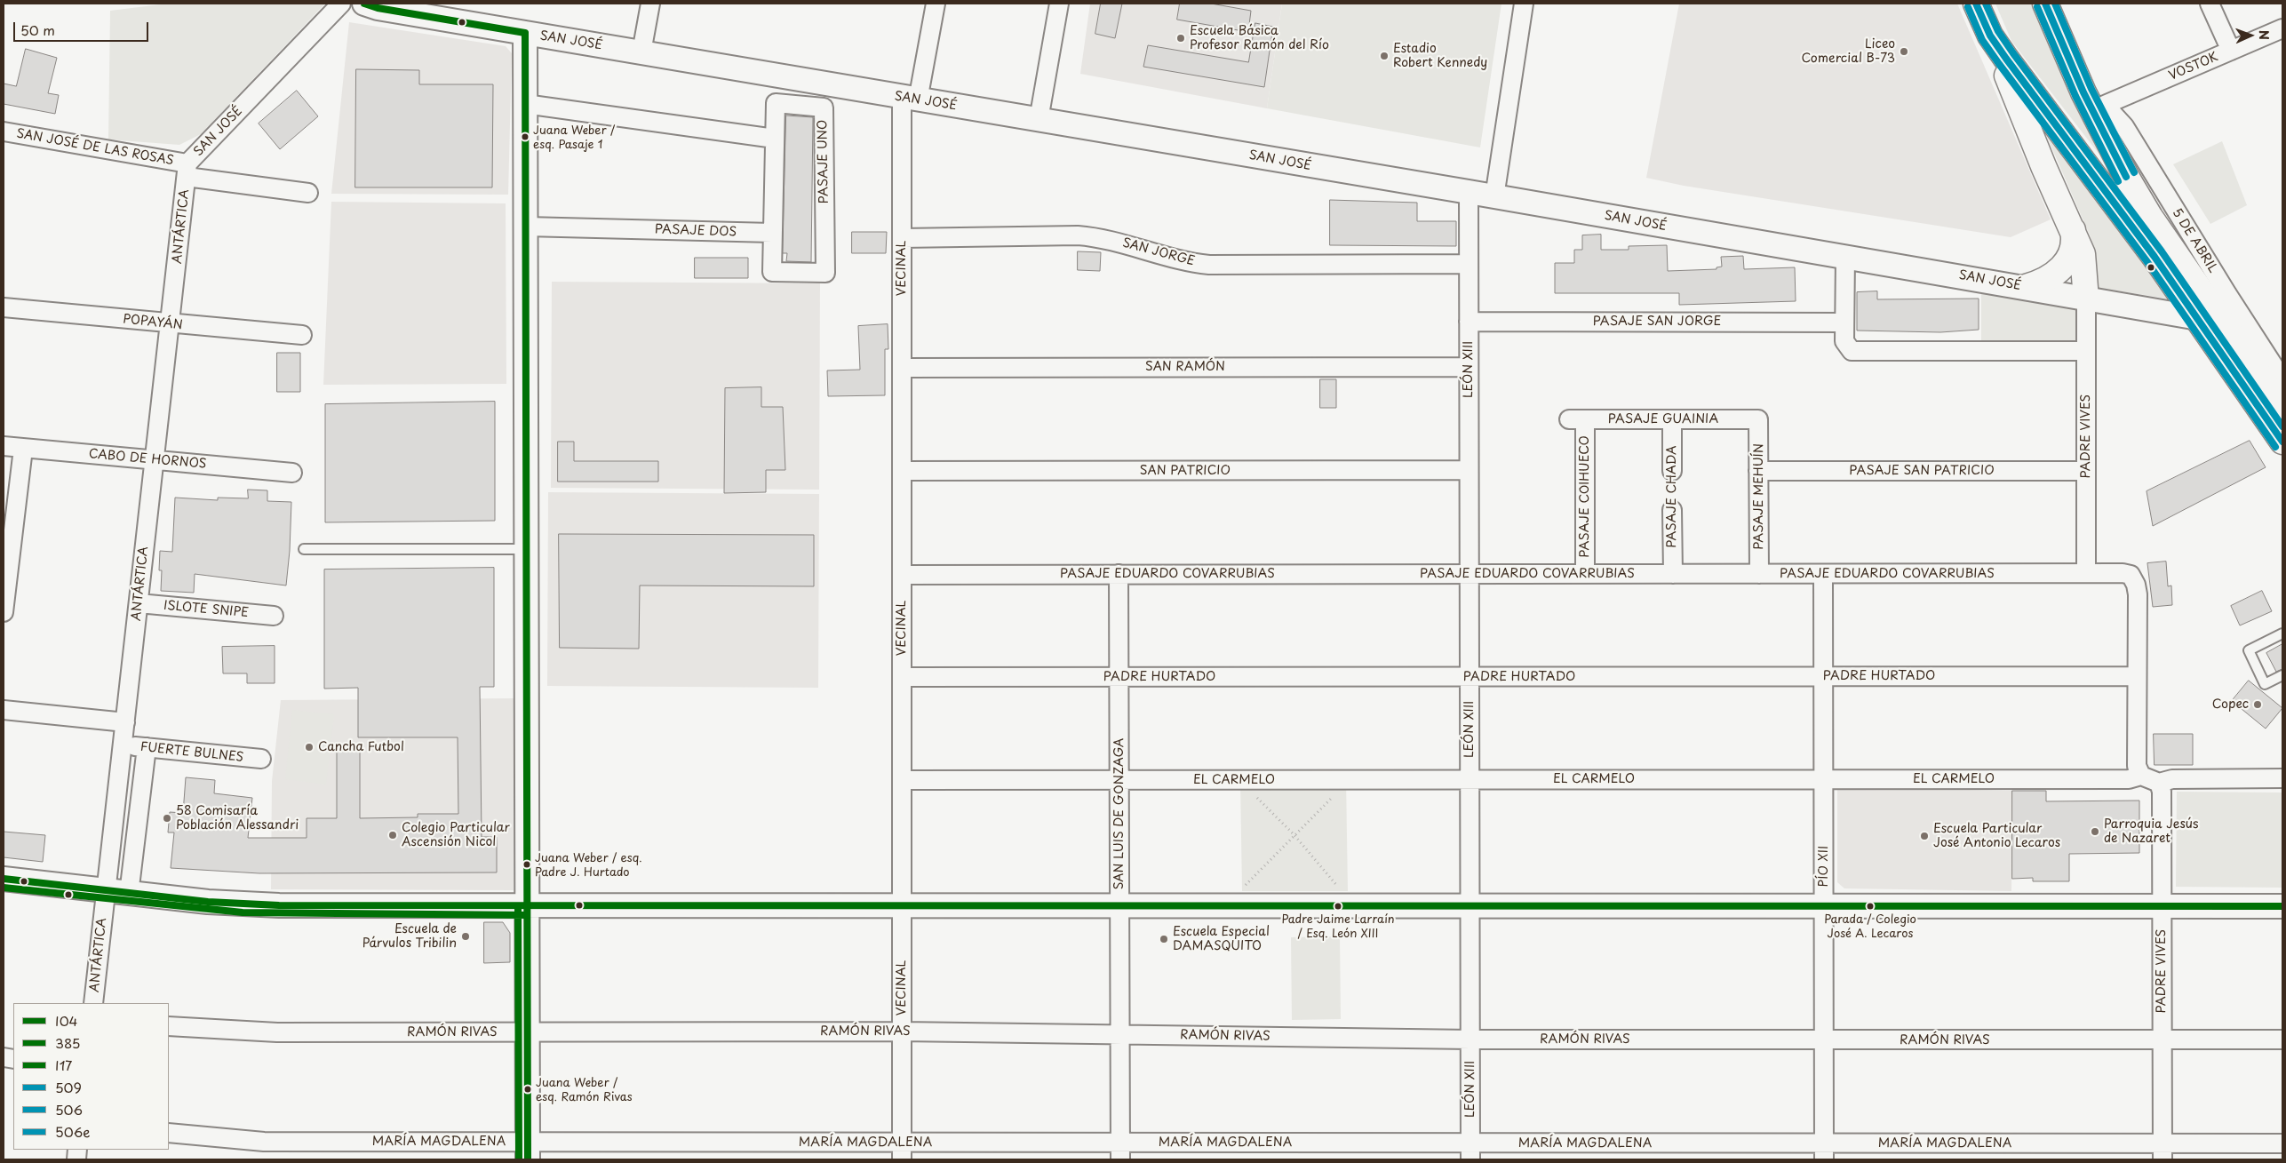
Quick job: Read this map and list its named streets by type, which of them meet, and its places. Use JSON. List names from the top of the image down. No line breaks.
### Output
{"streets":{"street":["SAN JOSÉ","VOSTOK","SAN JOSÉ DE LAS ROSAS","PASAJE UNO","ANTÁRTICA","PASAJE DOS","5 DE ABRIL","SAN JORGE","VECINAL","PASAJE SAN JORGE","POPAYÁN","SAN RAMÓN","LEÓN XIII","PASAJE GUAINIA","PADRE VIVES","CABO DE HORNOS","SAN PATRICIO","PASAJE SAN PATRICIO","PASAJE COIHUECO","PASAJE CHADA","PASAJE MEHUÍN","PASAJE EDUARDO COVARRUBIAS","ISLOTE SNIPE","PADRE HURTADO","FUERTE BULNES","EL CARMELO","SAN LUIS DE GONZAGA","PÍO XII","RAMÓN RIVAS","MARÍA MAGDALENA"]},"crossings":[["SAN JOSÉ","SAN JOSÉ DE LAS ROSAS"],["SAN JOSÉ","ANTÁRTICA"],["SAN JOSÉ","VECINAL"],["SAN JOSÉ","LEÓN XIII"],["SAN JOSÉ","PADRE VIVES"],["VOSTOK","5 DE ABRIL"],["SAN JOSÉ DE LAS ROSAS","ANTÁRTICA"],["PASAJE UNO","PASAJE DOS"],["ANTÁRTICA","POPAYÁN"],["ANTÁRTICA","CABO DE HORNOS"],["ANTÁRTICA","ISLOTE SNIPE"],["ANTÁRTICA","FUERTE BULNES"],["SAN JORGE","VECINAL"],["SAN JORGE","LEÓN XIII"],["VECINAL","SAN RAMÓN"],["VECINAL","SAN PATRICIO"],["VECINAL","PASAJE EDUARDO COVARRUBIAS"],["VECINAL","PADRE HURTADO"],["VECINAL","EL CARMELO"],["VECINAL","RAMÓN RIVAS"],["VECINAL","MARÍA MAGDALENA"],["PASAJE SAN JORGE","LEÓN XIII"],["SAN RAMÓN","LEÓN XIII"],["LEÓN XIII","SAN PATRICIO"],["LEÓN XIII","PASAJE EDUARDO COVARRUBIAS"],["LEÓN XIII","PADRE HURTADO"],["LEÓN XIII","EL CARMELO"],["LEÓN XIII","RAMÓN RIVAS"],["LEÓN XIII","MARÍA MAGDALENA"],["PASAJE GUAINIA","PASAJE COIHUECO"],["PASAJE GUAINIA","PASAJE CHADA"],["PASAJE GUAINIA","PASAJE MEHUÍN"],["PADRE VIVES","PASAJE SAN PATRICIO"],["PADRE VIVES","PASAJE EDUARDO COVARRUBIAS"],["PADRE VIVES","EL CARMELO"],["PADRE VIVES","RAMÓN RIVAS"],["PADRE VIVES","MARÍA MAGDALENA"],["PASAJE SAN PATRICIO","PASAJE MEHUÍN"],["PASAJE COIHUECO","PASAJE EDUARDO COVARRUBIAS"],["PASAJE CHADA","PASAJE EDUARDO COVARRUBIAS"],["PASAJE MEHUÍN","PASAJE EDUARDO COVARRUBIAS"],["PASAJE EDUARDO COVARRUBIAS","PADRE HURTADO"],["PASAJE EDUARDO COVARRUBIAS","SAN LUIS DE GONZAGA"],["PASAJE EDUARDO COVARRUBIAS","PÍO XII"],["PADRE HURTADO","SAN LUIS DE GONZAGA"],["PADRE HURTADO","PÍO XII"],["EL CARMELO","SAN LUIS DE GONZAGA"],["EL CARMELO","PÍO XII"],["SAN LUIS DE GONZAGA","RAMÓN RIVAS"],["SAN LUIS DE GONZAGA","MARÍA MAGDALENA"],["PÍO XII","RAMÓN RIVAS"],["PÍO XII","MARÍA MAGDALENA"]],"places":["Escuela Básica Profesor Ramón del Río","Liceo Comercial B-73","Estadio Robert Kennedy","Juana Weber / esq. Pasaje 1","Copec","Cancha Futbol","58 Comisaría Población Alessandri","Parroquia Jesús de Nazaret","Colegio Particular Ascensión Nicol","Escuela Particular José Antonio Lecaros","Juana Weber / esq. Padre J. Hurtado","Padre Jaime Larraín / Esq. León XIII","Parada / Colegio José A. Lecaros","Escuela de Párvulos Tribilin","Escuela Especial DAMASQUITO","Juana Weber / esq. Ramón Rivas"],"lines":["transit line 385","transit line 509","transit line 506e","transit line 506","transit line I04","transit line I17"],"legend":["I04","385","I17","509","506","506e"],"scale_bar":"50 m","north":"right"}
